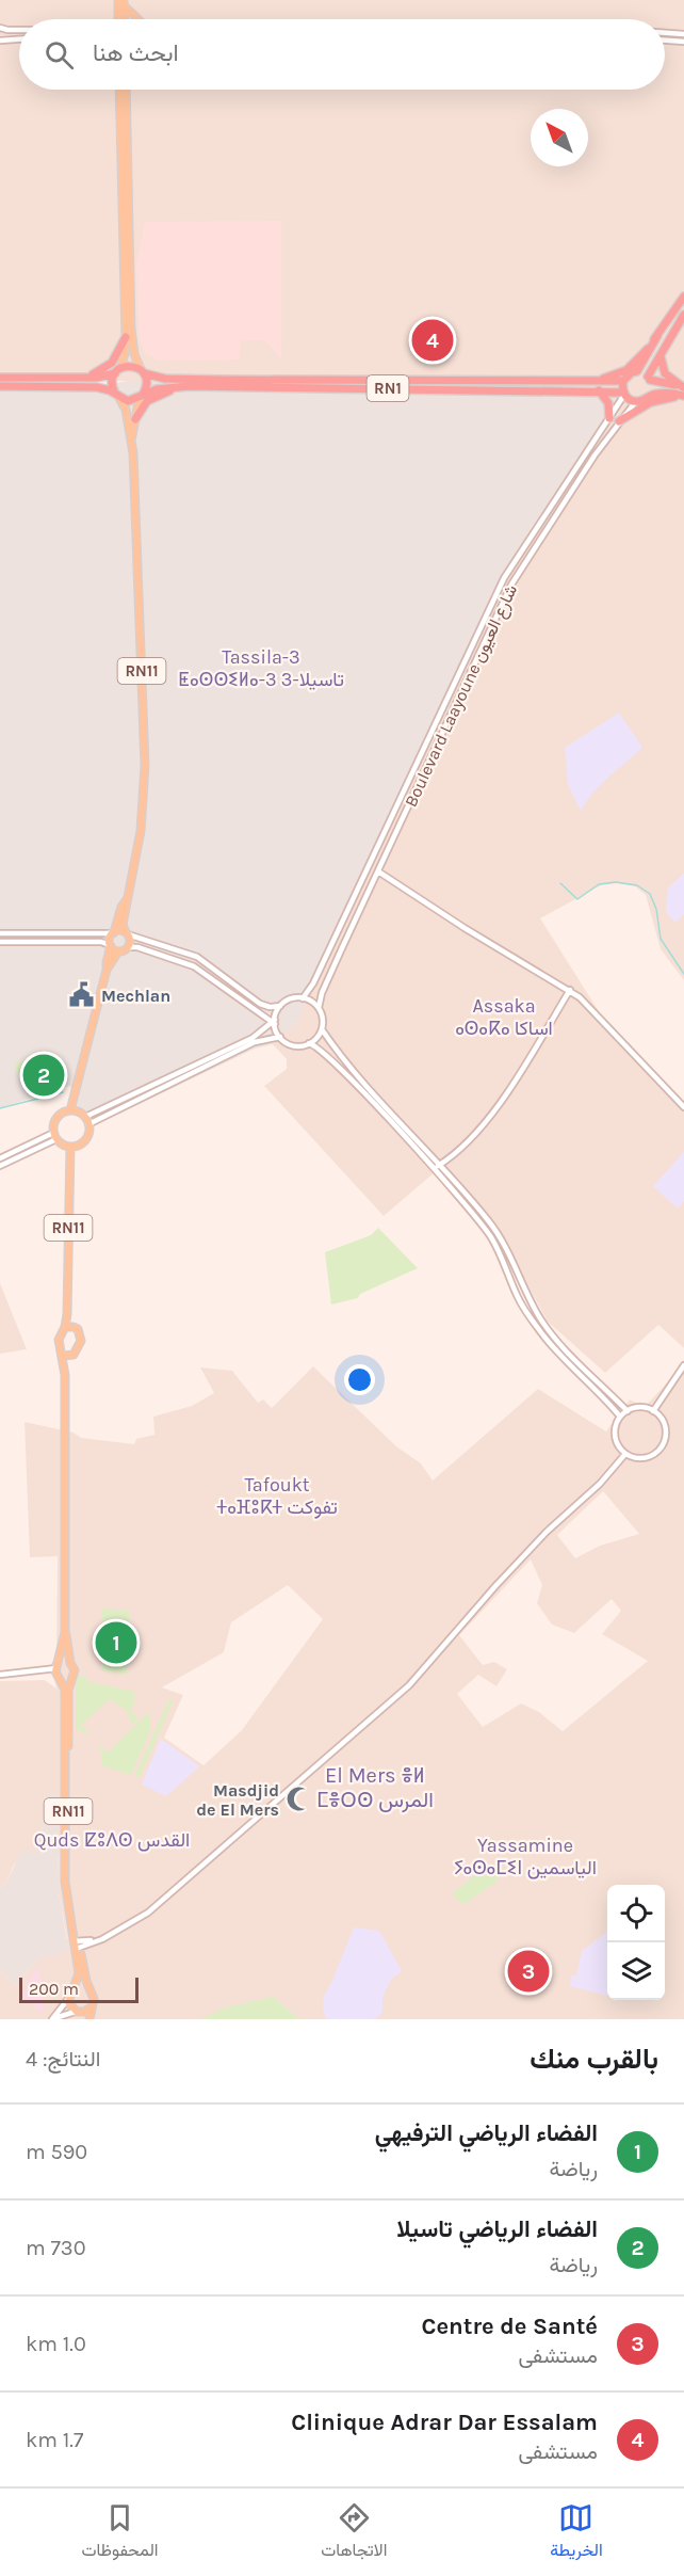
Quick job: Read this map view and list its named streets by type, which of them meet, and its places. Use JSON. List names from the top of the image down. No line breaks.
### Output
{"streets":{"highway":["RN1"],"main road":["RN11"],"street":["Boulevard Laayoune شارع العيون"]},"crossings":[["RN1","RN11"],["RN1","Boulevard Laayoune شارع العيون"]],"districts":["Tassila-3 ⵟⴰⵙⵙⵉⵍⴰ-3 3-تاسيلا","Assaka ⴰⵙⴰⴽⴰ اساكا","Tafoukt ⵜⴰⴼⵓⴽⵜ تفوكت","El Mers ⴻⵍ ⵎⴻⵔⵙ المرس","Quds ⵇⵓⴷⵙ القدس","Yassamine ⵢⴰⵙⴰⵎⵉⵏ الياسمين"],"places":{"public building":["Mechlan"],"mosque":["Masdjid de El Mers"]},"scale_bar":"200 m","north":"top left","page":{"search":"ابحث هنا","pins":["4","2","1","3"],"scale":"200 m","heading":["بالقرب منك","النتائج: 4"],"list":[{"mark":"1","name":"الفضاء الرياضي الترفيهي","note":"رياضة","value":"590 m"},{"mark":"2","name":"الفضاء الرياضي تاسيلا","note":"رياضة","value":"730 m"},{"mark":"3","name":"Centre de Santé","note":"مستشفى","value":"1.0 km"},{"mark":"4","name":"Clinique Adrar Dar Essalam","note":"مستشفى","value":"1.7 km"}],"nav":["الخريطة","الاتجاهات","المحفوظات"]}}
